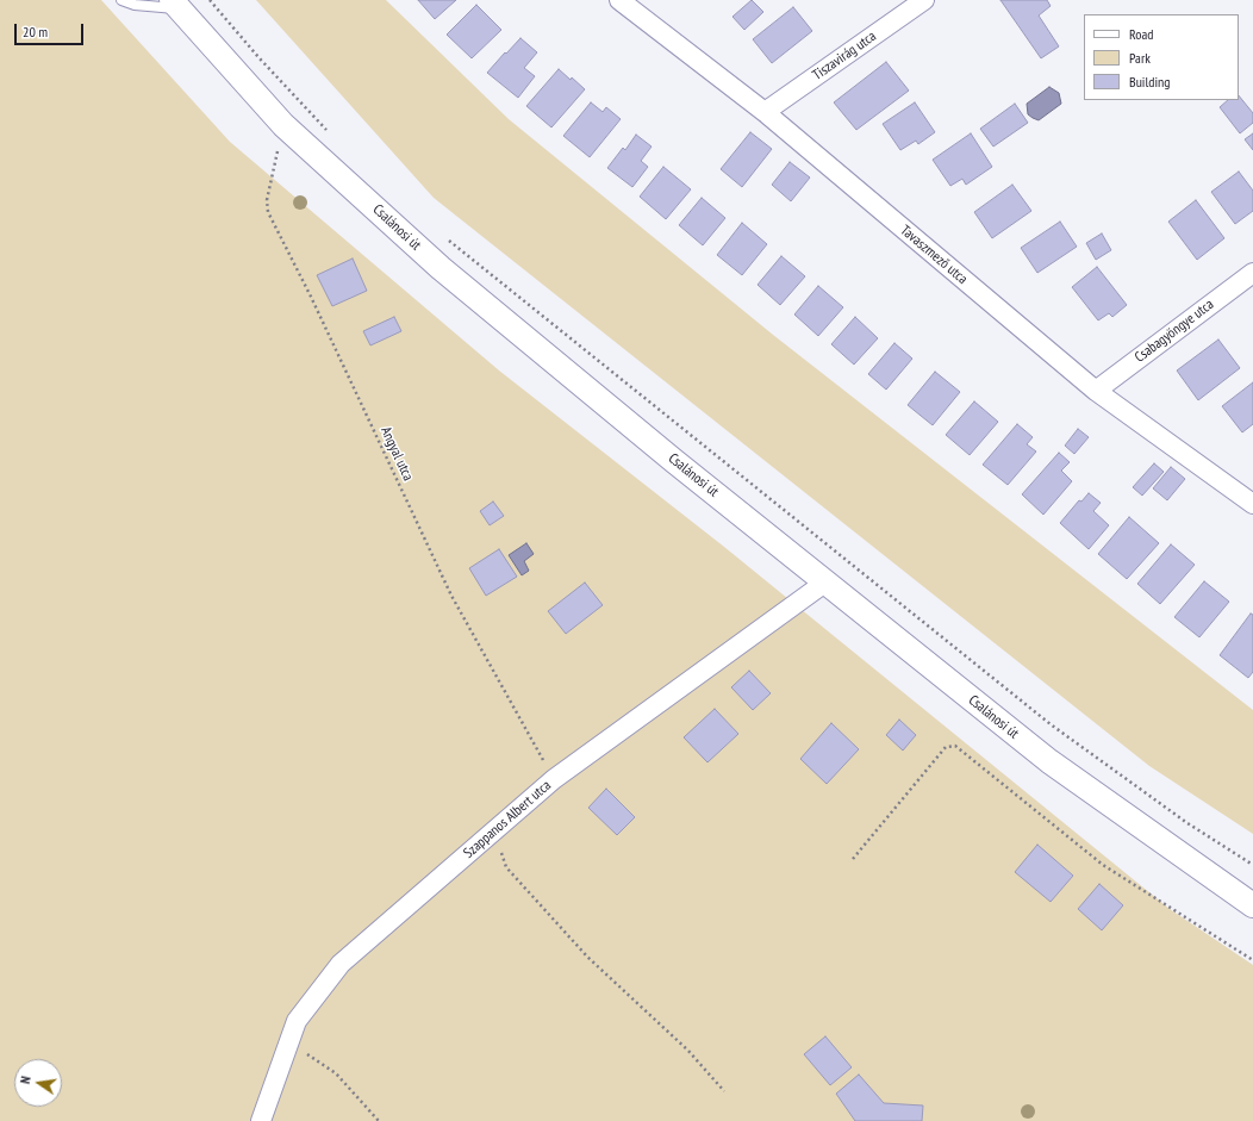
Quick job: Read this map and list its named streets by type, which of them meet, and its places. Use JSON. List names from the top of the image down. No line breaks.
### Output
{"streets":{"street":["Tiszavirág utca","Csalánosi út","Tavaszmező utca","Csabagyöngye utca","Szappanos Albert utca"],"path":["Angyal utca"]},"crossings":[["Tiszavirág utca","Tavaszmező utca"],["Csalánosi út","Angyal utca"],["Csalánosi út","Szappanos Albert utca"],["Tavaszmező utca","Csabagyöngye utca"],["Angyal utca","Szappanos Albert utca"]],"legend":["Road","Park","Building"],"scale_bar":"20 m","north":"left"}
